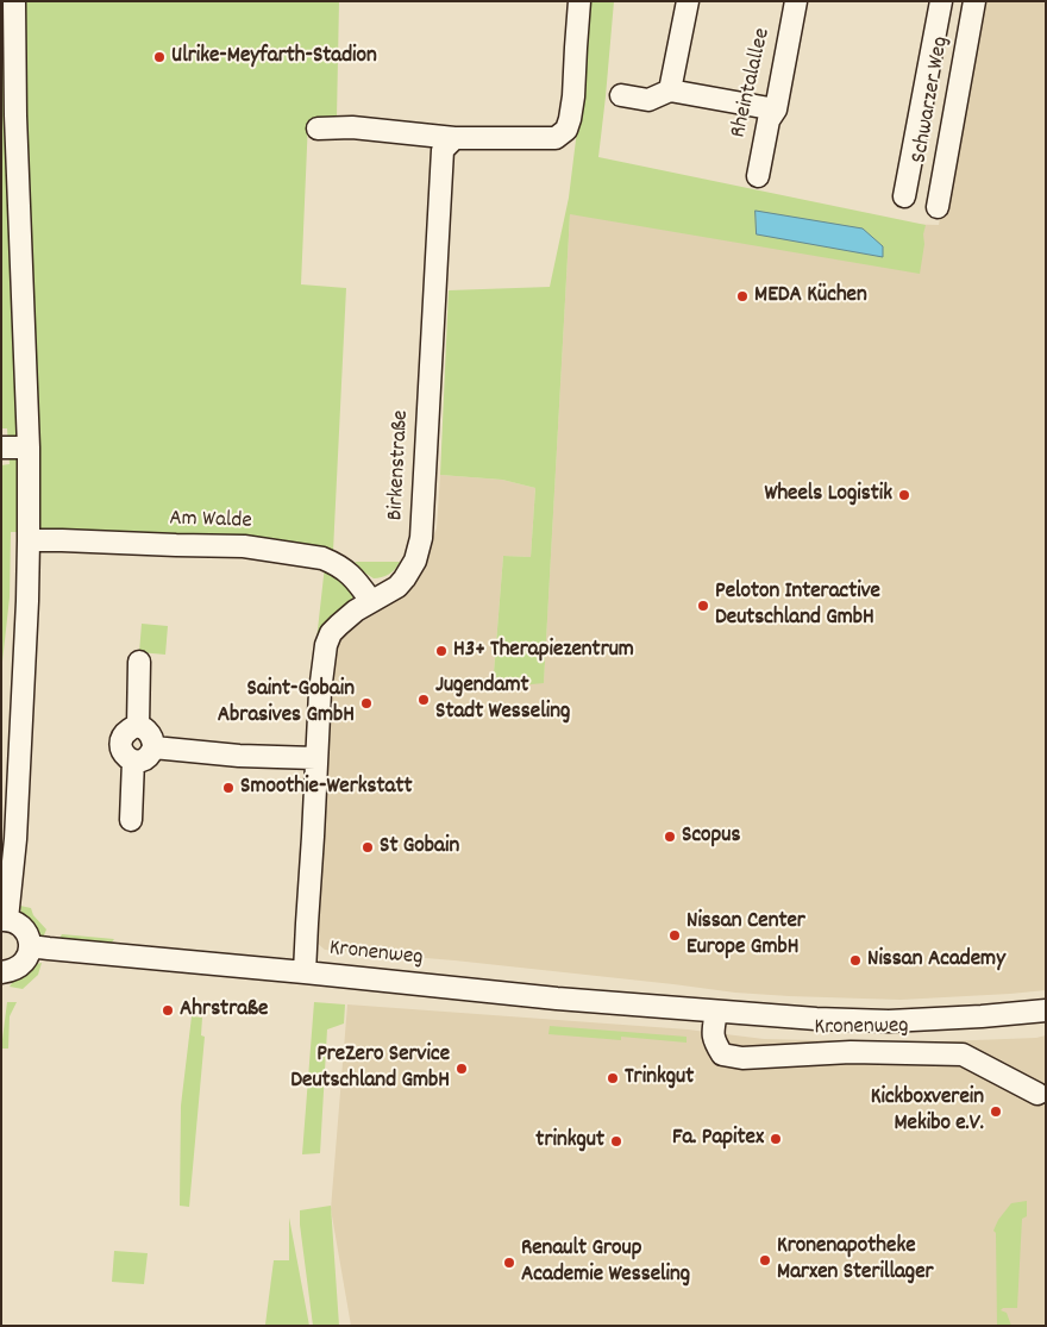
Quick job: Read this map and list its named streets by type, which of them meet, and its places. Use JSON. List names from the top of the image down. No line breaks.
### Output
{"streets":{"street":["Rheintalallee","Schwarzer Weg","Birkenstraße","Am Walde","Kronenweg"]},"crossings":[["Birkenstraße","Am Walde"],["Birkenstraße","Kronenweg"]],"places":["Ulrike-Meyfarth-Stadion","MEDA Küchen","Wheels Logistik","Peloton Interactive Deutschland GmbH","H3+ Therapiezentrum","Jugendamt Stadt Wesseling","Saint-Gobain Abrasives GmbH","Smoothie-Werkstatt","Scopus","St Gobain","Nissan Center Europe GmbH","Nissan Academy","Ahrstraße","PreZero Service Deutschland GmbH","Trinkgut","Kickboxverein Mekibo e.V.","Fa. Papitex","trinkgut","Kronenapotheke Marxen Sterillager","Renault Group Academie Wesseling"]}
